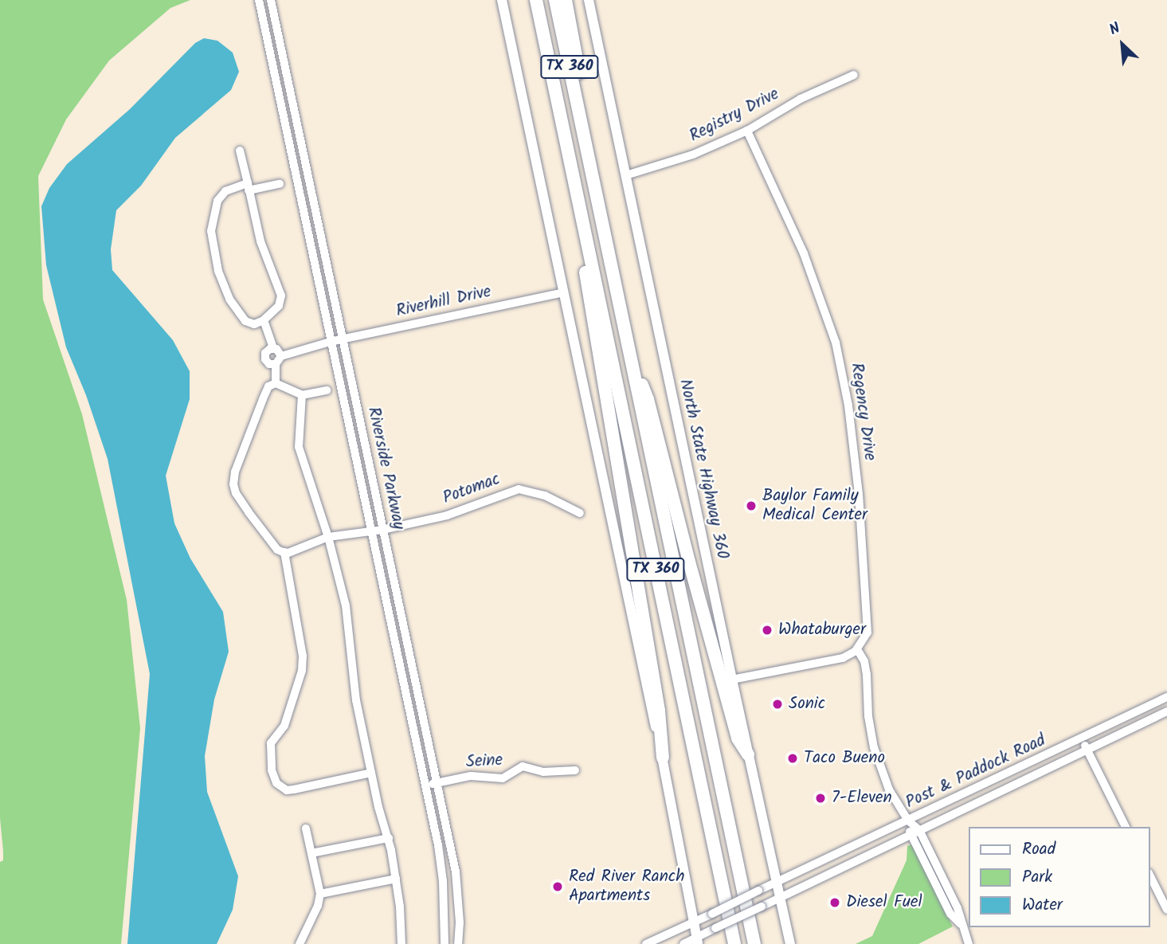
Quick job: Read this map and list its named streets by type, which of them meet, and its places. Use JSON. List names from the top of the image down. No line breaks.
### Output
{"streets":{"highway":["TX 360"],"main road":["North State Highway 360"],"street":["Registry Drive","Riverhill Drive","Regency Drive","Riverside Parkway","Potomac","Seine","Post & Paddock Road"]},"crossings":[["Registry Drive","Regency Drive"],["Registry Drive","North State Highway 360"],["Riverhill Drive","Riverside Parkway"],["Riverside Parkway","Potomac"],["Riverside Parkway","Seine"],["North State Highway 360","Post & Paddock Road"]],"places":["Baylor Family Medical Center","Whataburger","Sonic","Taco Bueno","7-Eleven","Red River Ranch Apartments","Diesel Fuel"],"legend":["Road","Park","Water"],"north":"top left"}
